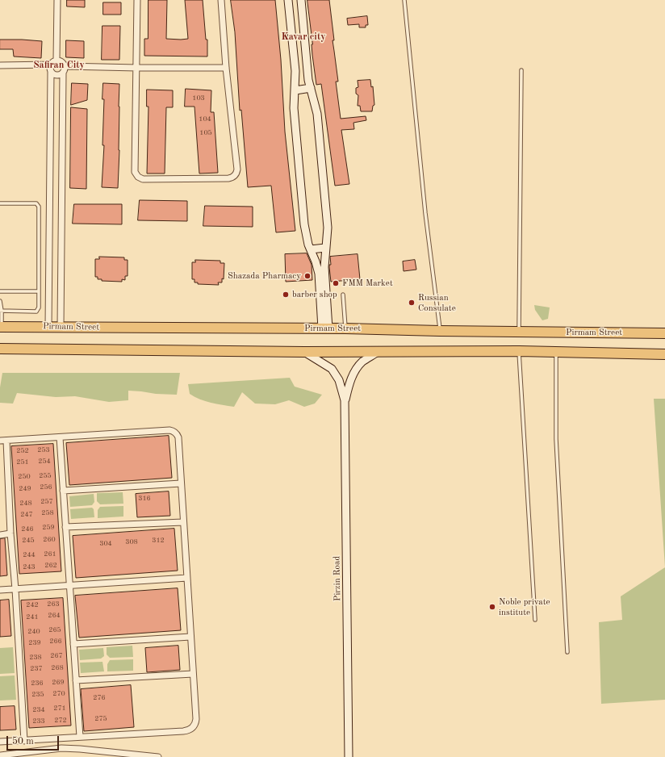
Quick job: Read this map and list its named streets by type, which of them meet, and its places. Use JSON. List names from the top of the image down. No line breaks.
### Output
{"streets":{"highway":["Pirmam Street"],"street":["Pirzin Road"]},"districts":["Kavar city","Safiran City"],"places":["Shazada Pharmacy","FMM Market","barber shop","Russian Consulate","Noble private institute"],"house_numbers":["103","104","105","253","252","254","251","255","250","256","249","316","257","248","258","247","259","246","260","245","312","308","304","261","244","262","243","263","242","264","241","265","240","266","239","267","238","268","237","269","236","270","235","276","271","234","275","272","233"],"scale_bar":"50 m"}
